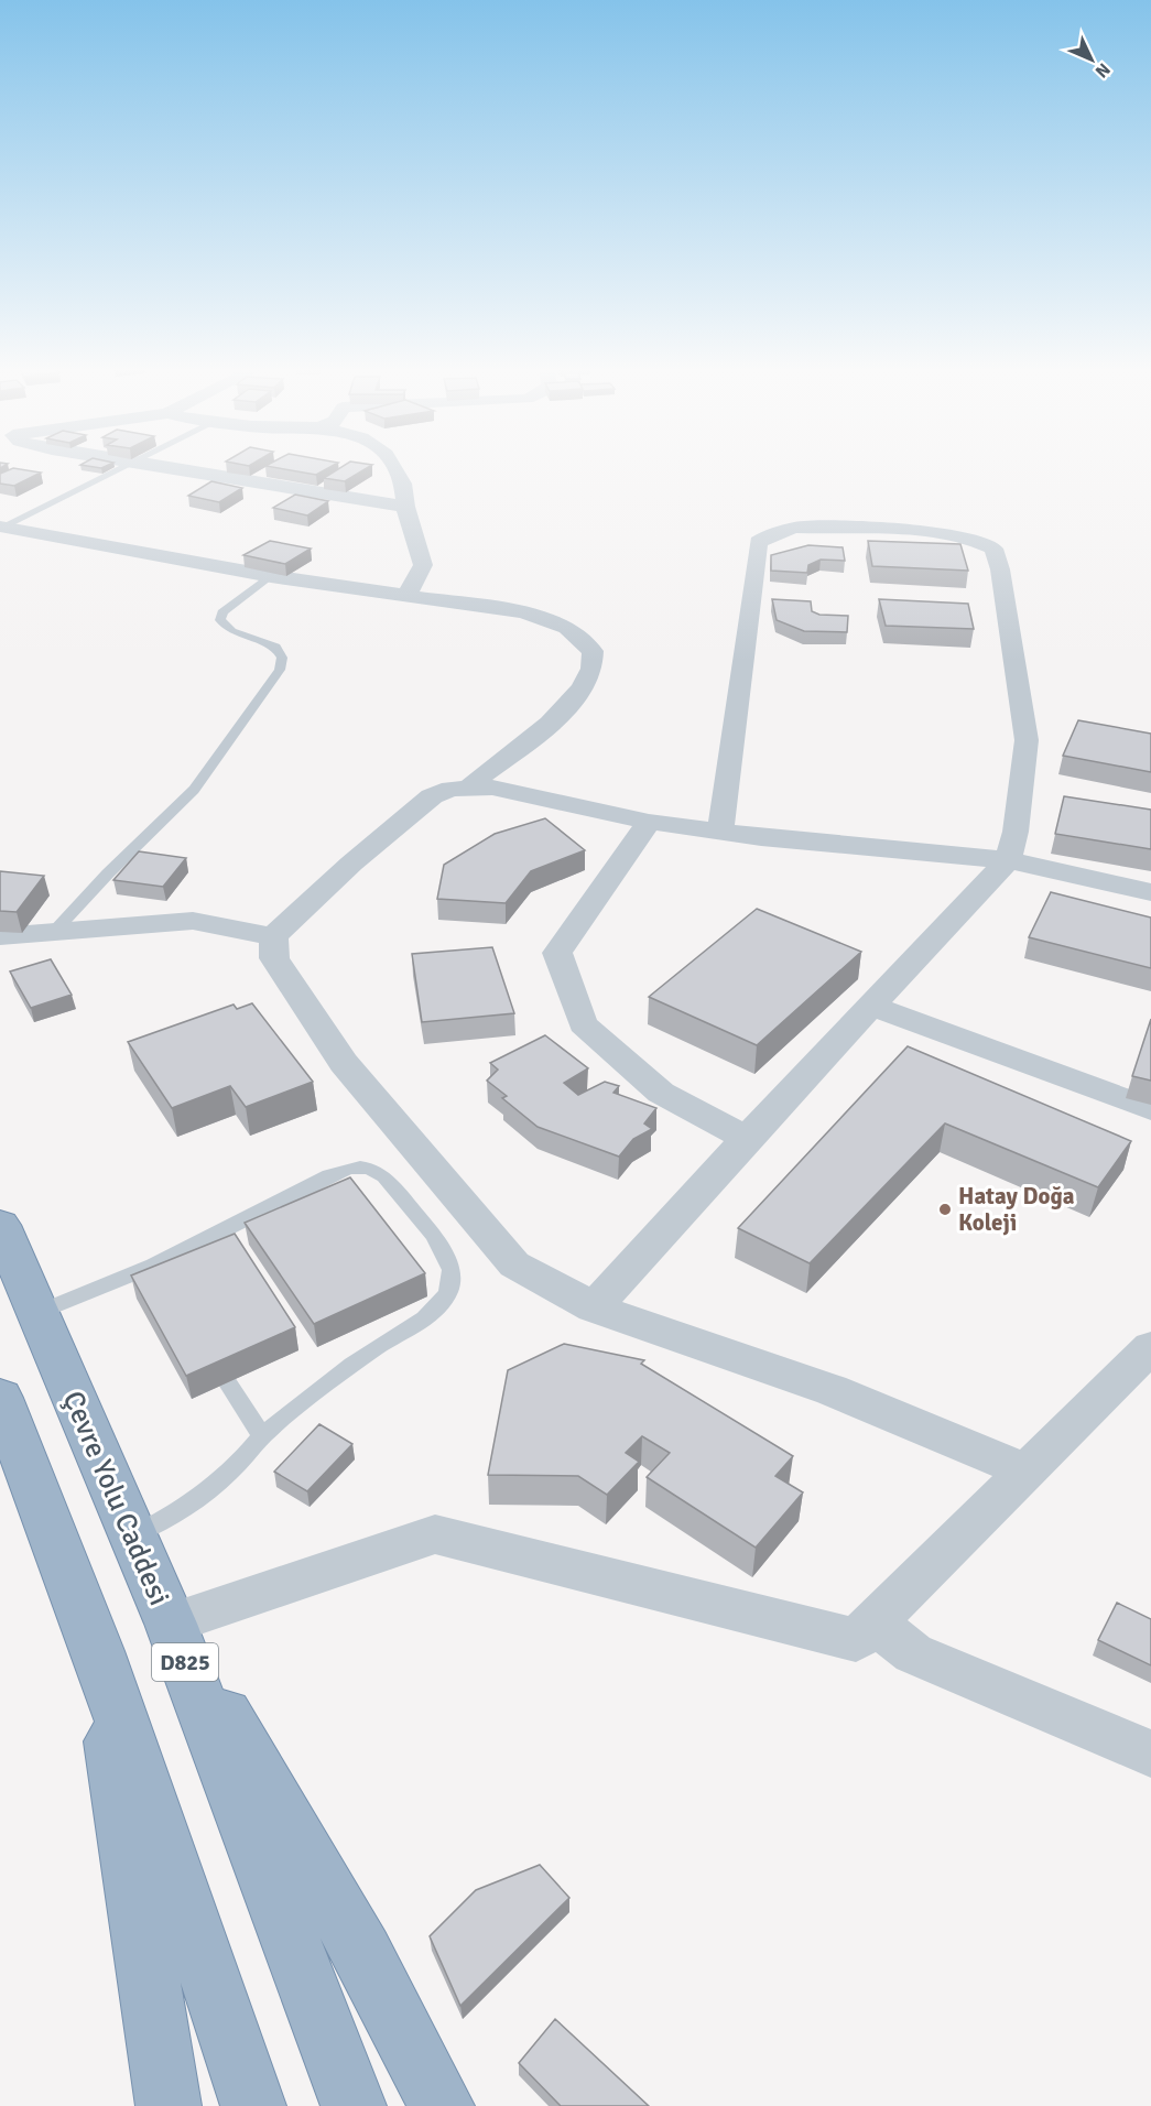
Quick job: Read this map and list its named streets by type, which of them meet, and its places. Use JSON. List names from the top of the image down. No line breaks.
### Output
{"streets":{"highway":["Çevre Yolu Caddesi","D825"]},"places":["Hatay Doğa Koleji"],"north":"bottom right"}
